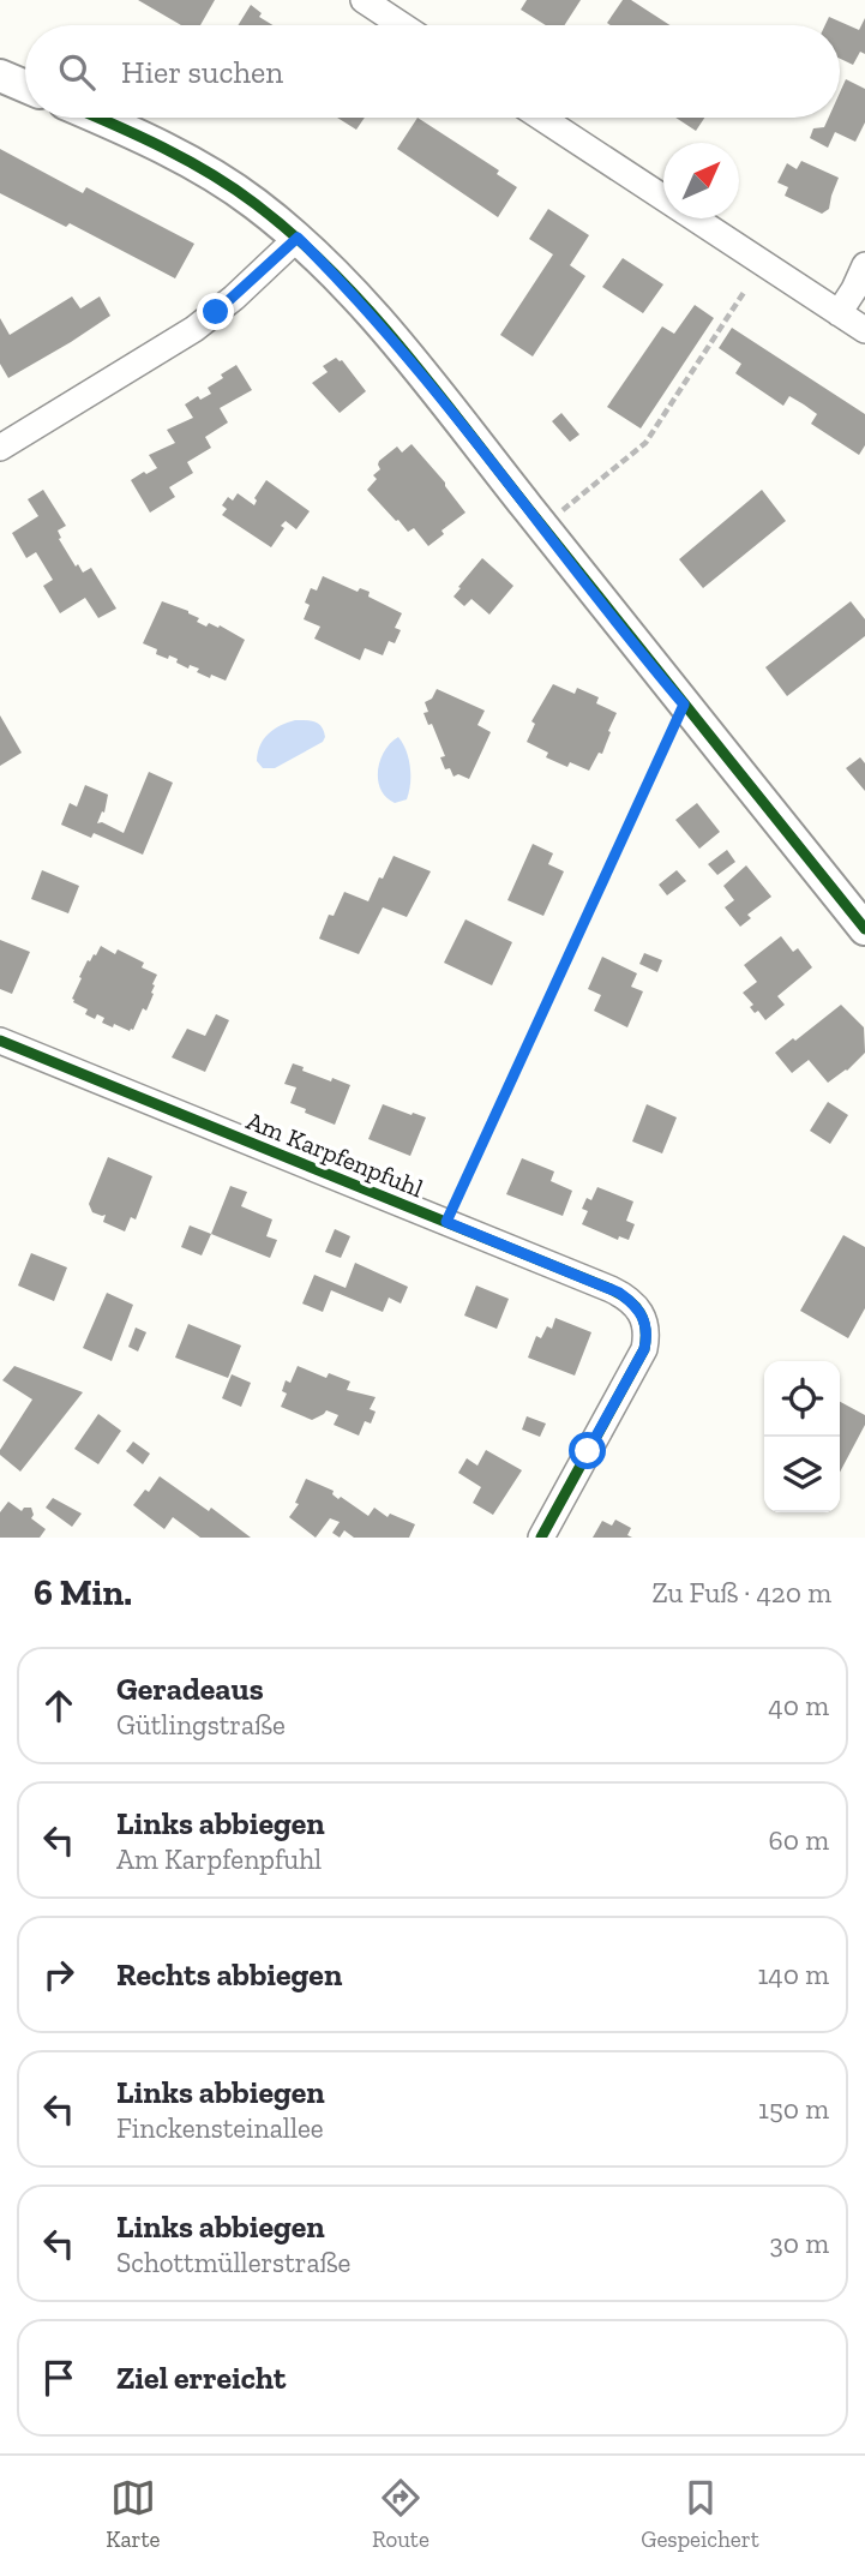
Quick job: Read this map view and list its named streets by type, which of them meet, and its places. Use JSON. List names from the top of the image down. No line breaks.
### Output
{"streets":{"street":["Am Karpfenpfuhl"]},"north":"top right","page":{"search":"Hier suchen","heading":["6 Min.","Zu Fuß · 420 m"],"list":[["Geradeaus","Gütlingstraße","40 m"],["Links abbiegen","Am Karpfenpfuhl","60 m"],["Rechts abbiegen","140 m"],["Links abbiegen","Finckensteinallee","150 m"],["Links abbiegen","Schottmüllerstraße","30 m"],"Ziel erreicht"],"nav":["Karte","Route","Gespeichert"]}}
